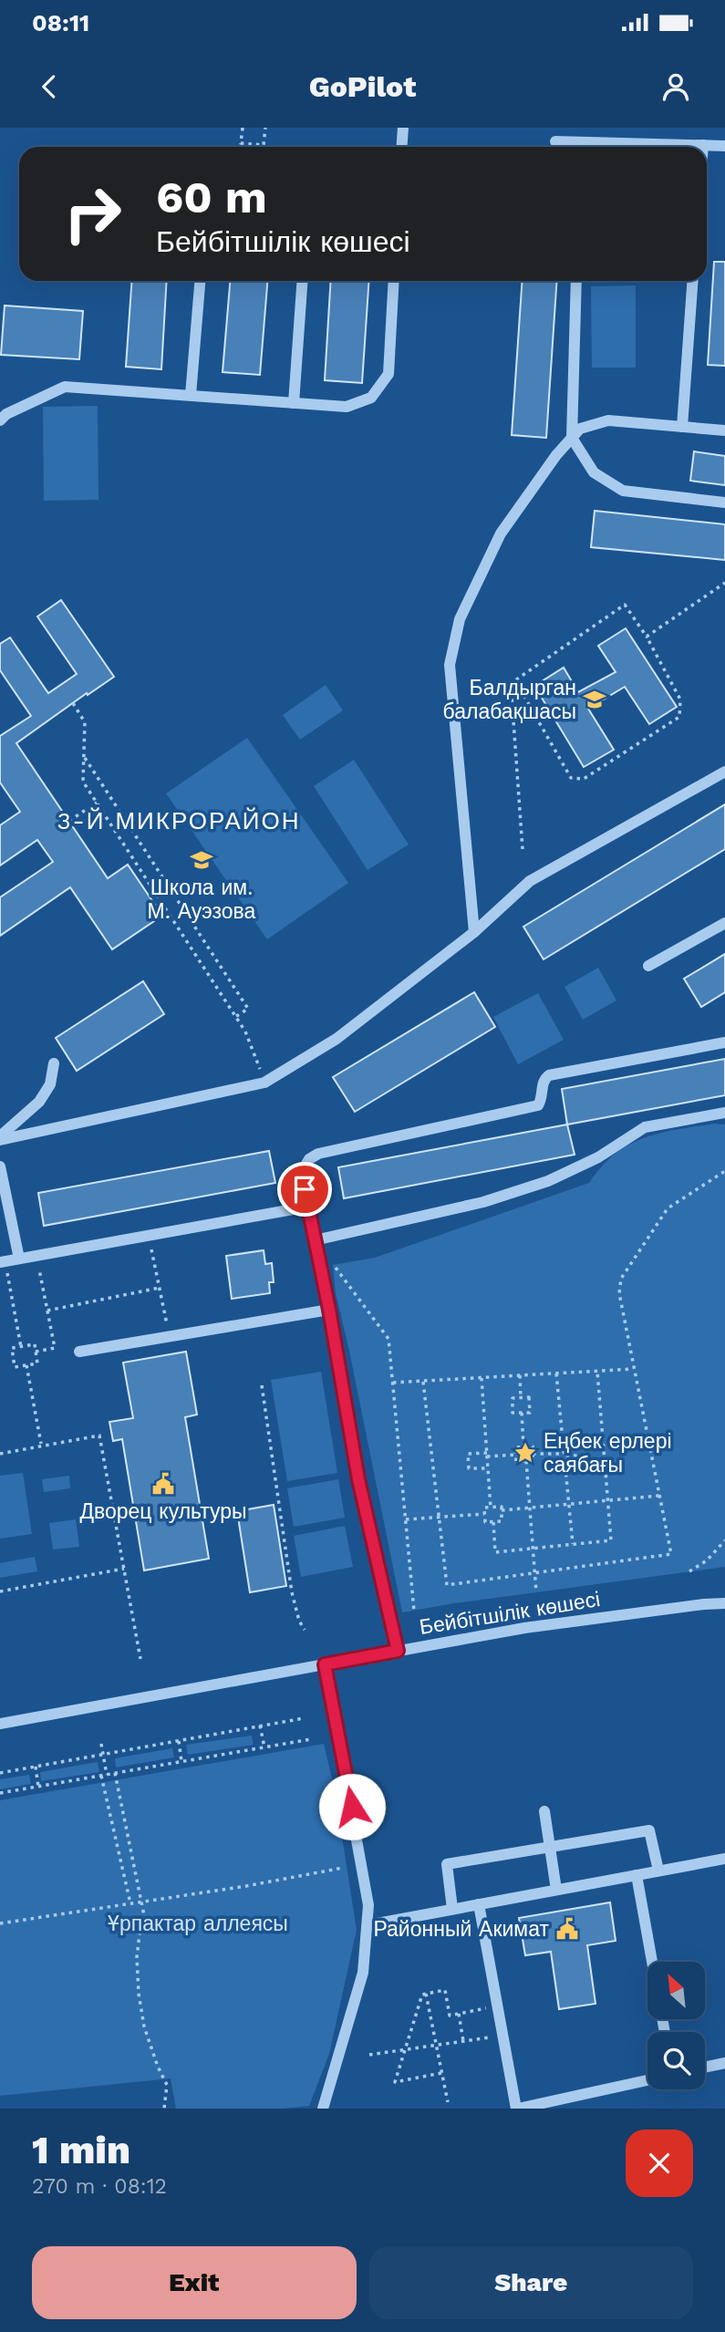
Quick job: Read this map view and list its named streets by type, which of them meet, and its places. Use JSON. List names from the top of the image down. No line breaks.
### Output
{"streets":{"street":["Бейбітшілік көшесі"]},"districts":["3-Й МИКРОРАЙОН"],"parks":["Ұрпактар аллеясы"],"places":{"school or university":["Балдырган балабақшасы","Школа им. М. Ауэзова"],"place":["Еңбек ерлері саябағы"],"public building":["Дворец культуры","Районный Акимат"]},"north":"top left","page":{"status":"08:11","header":"GoPilot","turn":["60 m","Бейбітшілік көшесі"],"heading":["1 min","270 m · 08:12"],"buttons":["Exit","Share"]}}
